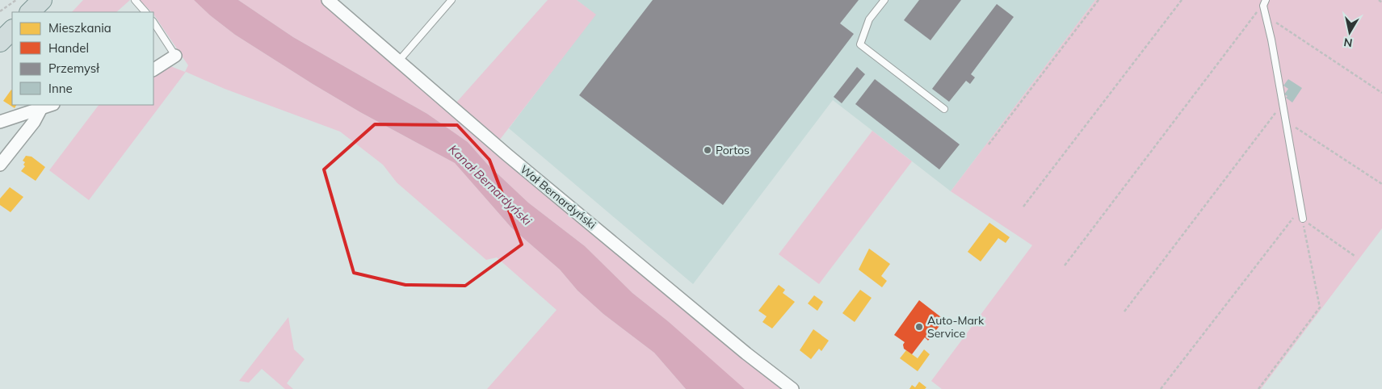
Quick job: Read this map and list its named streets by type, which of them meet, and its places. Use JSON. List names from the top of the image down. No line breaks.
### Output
{"streets":{"street":["Wał Bernardyński"]},"water":["Kanał Bernardyński"],"places":["Portos","Auto-Mark Service"],"legend":["Mieszkania","Handel","Przemysł","Inne"],"north":"bottom"}
